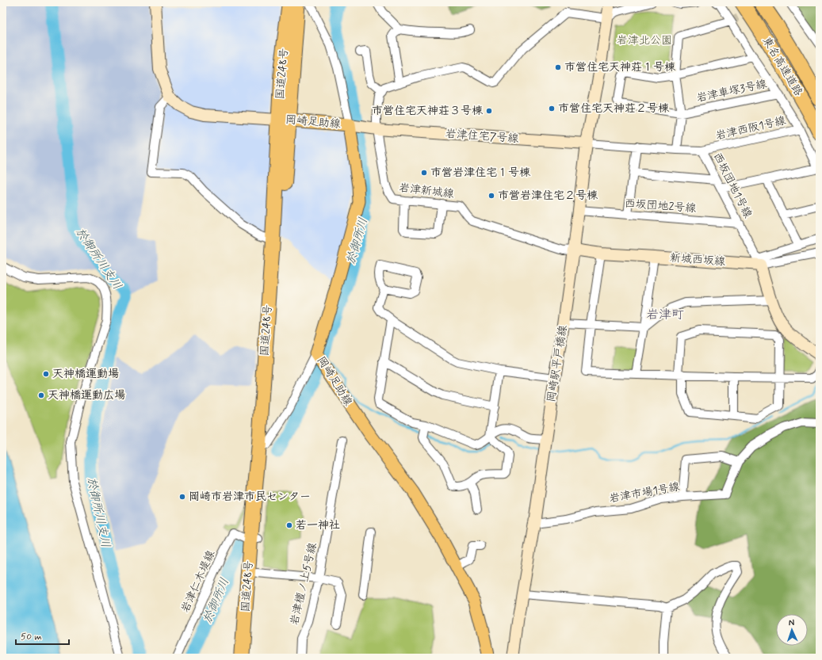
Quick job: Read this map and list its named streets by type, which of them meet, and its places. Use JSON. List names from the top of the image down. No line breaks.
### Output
{"streets":{"highway":["東名高速道路","国道248号"],"main road":["岡崎足助線"],"street":["岩津車塚3号線","岩津西阪1号線","岩津住宅7号線","西坂団地1号線","岩津新城線","西坂団地2号線","新城西坂線","岡崎駅平戸橋線","岩津市場1号線","岩津仁木堤線","岩津檀ノ上5号線"]},"crossings":[["国道248号","岡崎足助線"],["国道248号","岩津仁木堤線"],["岡崎足助線","岩津住宅7号線"],["岩津西阪1号線","西坂団地1号線"],["岩津住宅7号線","西坂団地1号線"],["岩津住宅7号線","岩津新城線"],["岩津住宅7号線","岡崎駅平戸橋線"],["西坂団地1号線","西坂団地2号線"],["西坂団地1号線","新城西坂線"],["西坂団地1号線","岡崎駅平戸橋線"],["岩津新城線","新城西坂線"],["岩津新城線","岡崎駅平戸橋線"],["西坂団地2号線","岡崎駅平戸橋線"],["新城西坂線","岡崎駅平戸橋線"],["岡崎駅平戸橋線","岩津市場1号線"]],"districts":["岩津町"],"water":["於御所川","於御所川支川"],"parks":["岩津北公園"],"places":["市営住宅天神荘１号棟","市営住宅天神荘２号棟","市営住宅天神荘３号棟","市営岩津住宅１号棟","市営岩津住宅２号棟","天神橋運動場","天神橋運動広場","岡崎市岩津市民センター","若一神社"],"scale_bar":"50 m","north":"top"}
